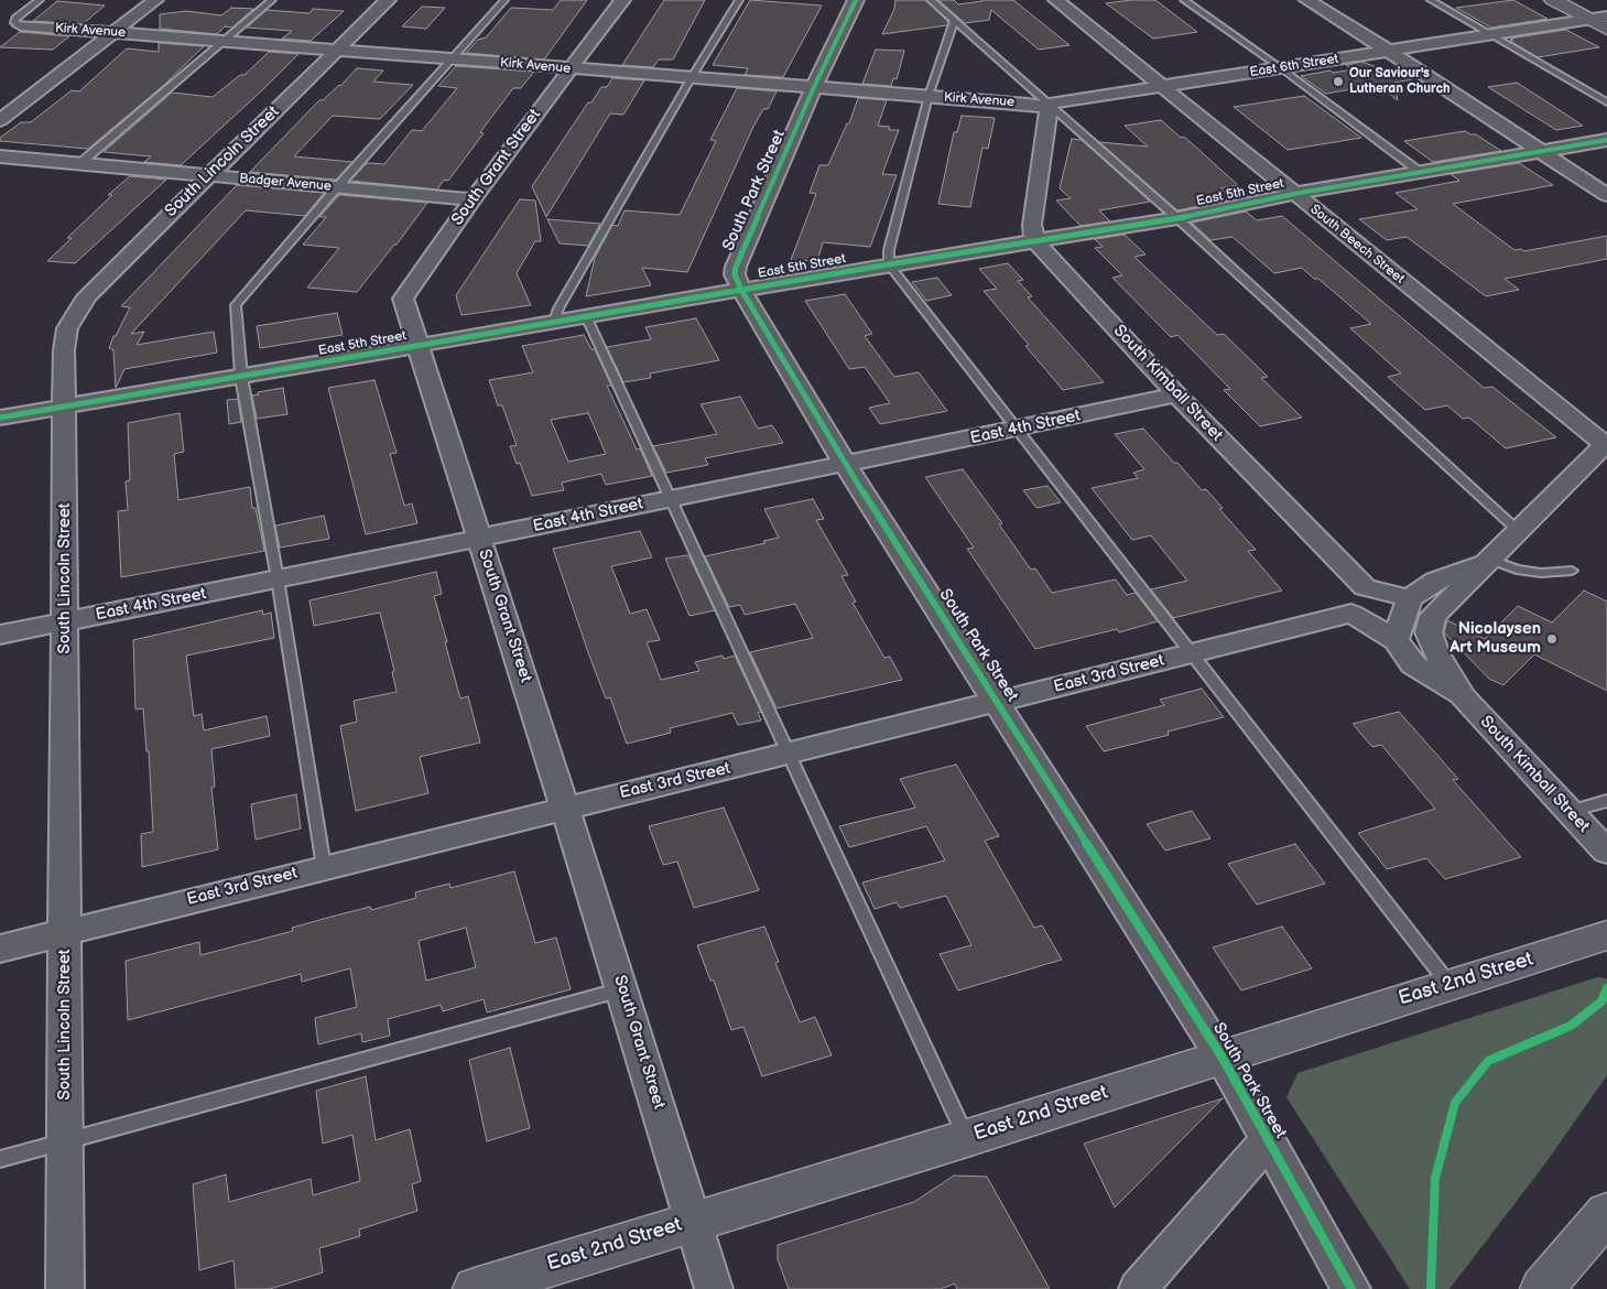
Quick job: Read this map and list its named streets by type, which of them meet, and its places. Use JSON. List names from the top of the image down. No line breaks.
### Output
{"streets":{"main road":["East 2nd Street"],"street":["Kirk Avenue","East 6th Street","South Lincoln Street","South Grant Street","Badger Avenue","South Park Street","East 5th Street","South Beech Street","South Kimball Street","East 4th Street","East 3rd Street"]},"crossings":[["Kirk Avenue","East 6th Street"],["Kirk Avenue","South Lincoln Street"],["Kirk Avenue","South Grant Street"],["Kirk Avenue","South Park Street"],["East 6th Street","South Beech Street"],["South Lincoln Street","Badger Avenue"],["South Lincoln Street","East 5th Street"],["South Lincoln Street","East 4th Street"],["South Lincoln Street","East 3rd Street"],["South Grant Street","Badger Avenue"],["South Grant Street","East 5th Street"],["South Grant Street","East 4th Street"],["South Grant Street","East 3rd Street"],["South Grant Street","East 2nd Street"],["South Park Street","East 5th Street"],["South Park Street","East 4th Street"],["South Park Street","East 3rd Street"],["South Park Street","East 2nd Street"],["East 5th Street","South Beech Street"],["East 5th Street","South Kimball Street"],["South Kimball Street","East 4th Street"]],"places":["Our Saviour's Lutheran Church","Nicolaysen Art Museum"]}
